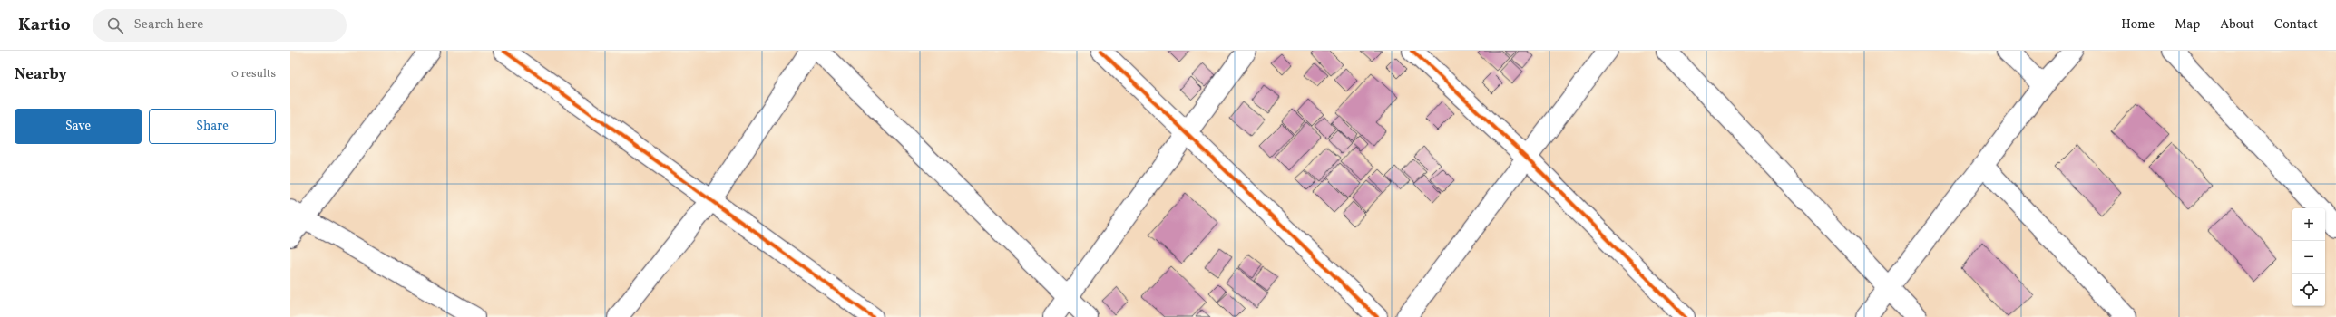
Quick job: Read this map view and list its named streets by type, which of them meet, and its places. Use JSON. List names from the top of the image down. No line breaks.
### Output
{"page":{"header":"Kartio","search":"Search here","nav":["Home","Map","About","Contact"],"heading":["Nearby","0 results"],"buttons":["Save","Share"],"map_buttons":["+","−"]}}
